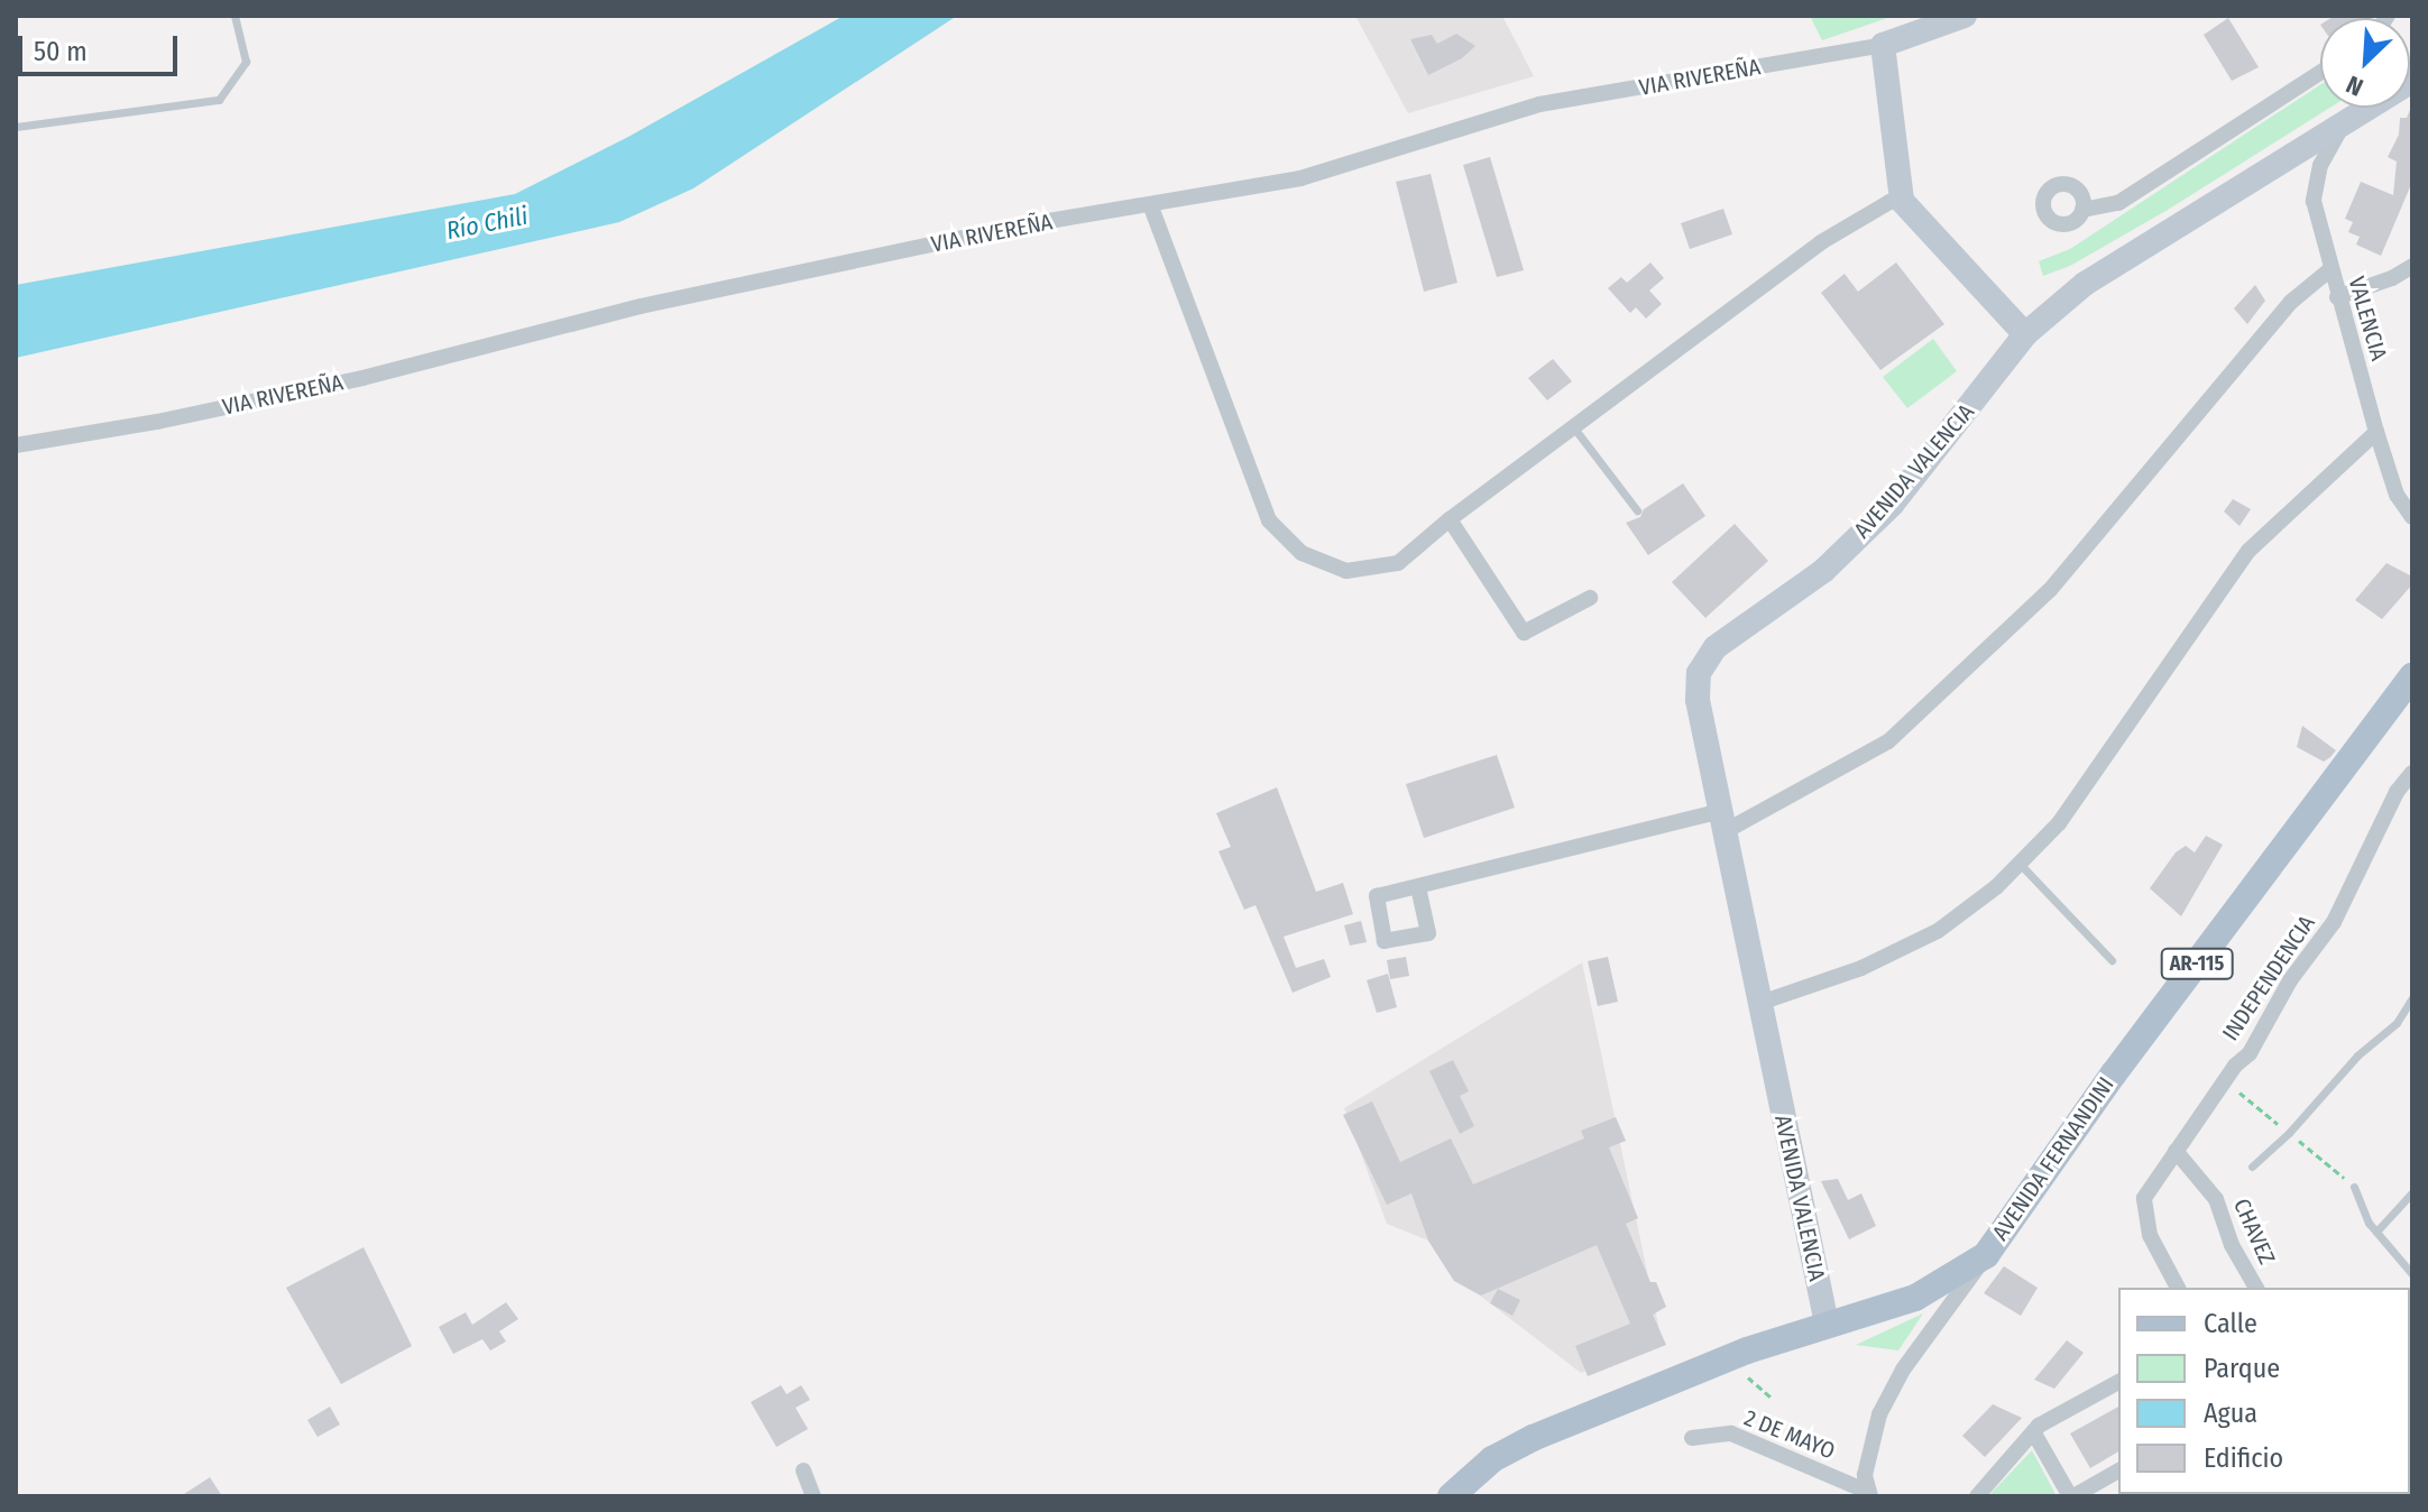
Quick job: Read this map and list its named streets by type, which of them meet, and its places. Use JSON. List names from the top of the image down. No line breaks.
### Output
{"streets":{"main road":["AR-115","AVENIDA FERNANDINI"],"street":["VIA RIVEREÑA","VALENCIA","AVENIDA VALENCIA","INDEPENDENCIA","CHAVEZ","2 DE MAYO"]},"crossings":[["VALENCIA","AVENIDA VALENCIA"],["AVENIDA VALENCIA","AVENIDA FERNANDINI"],["INDEPENDENCIA","CHAVEZ"]],"water":["Río Chili"],"legend":["Calle","Parque","Agua","Edificio"],"scale_bar":"50 m","north":"bottom left"}
